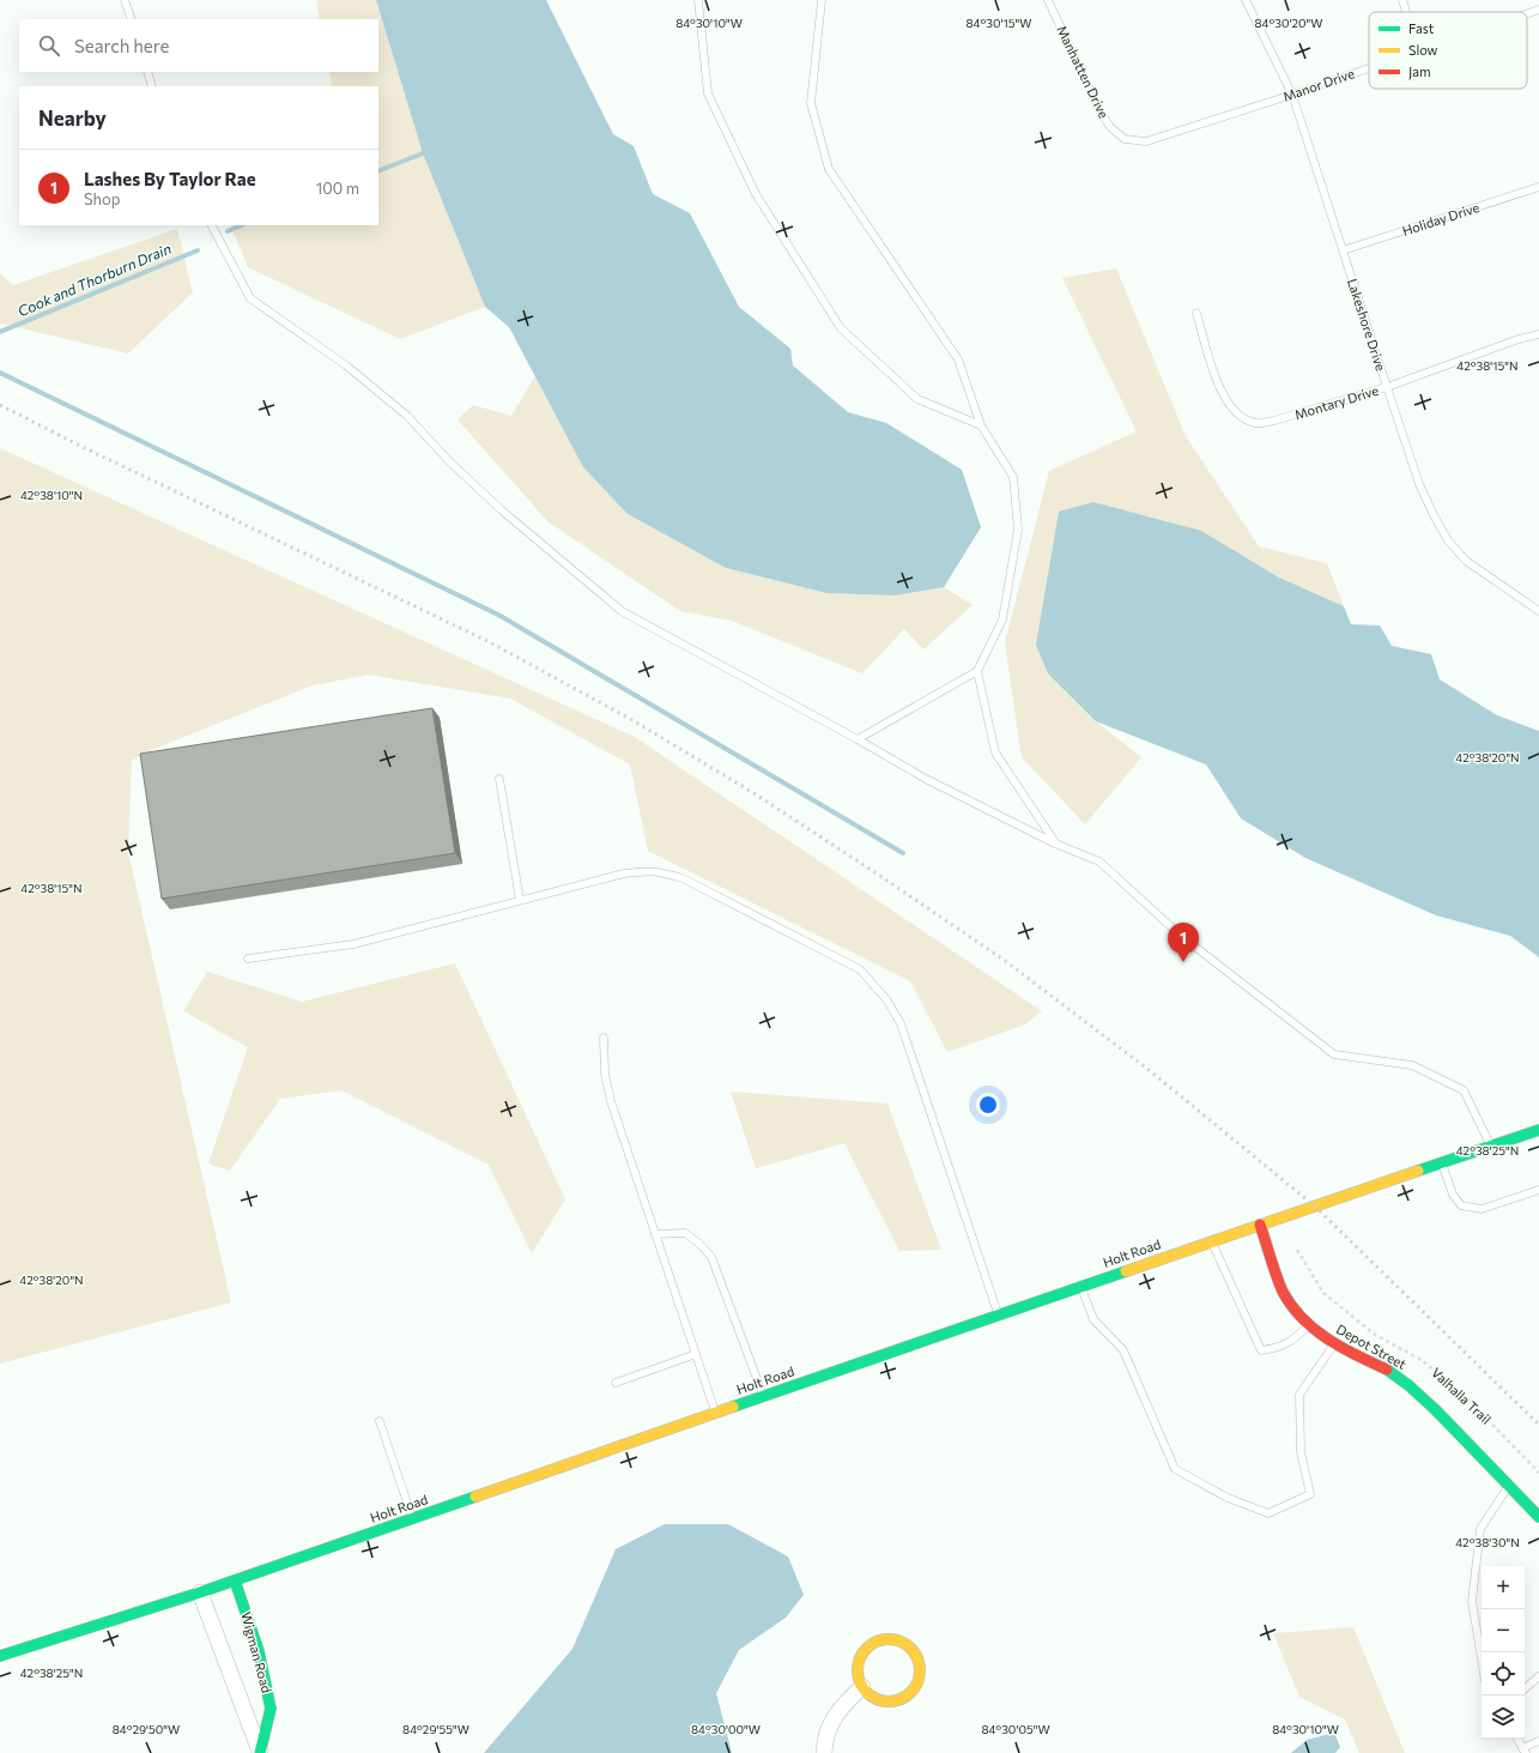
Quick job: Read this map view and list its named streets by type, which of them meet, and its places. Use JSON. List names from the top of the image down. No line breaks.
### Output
{"streets":{"main road":["Holt Road","Depot Street","Wigman Road"],"lane":["Manhatten Drive","Manor Drive","Holiday Drive","Lakeshore Drive","Montary Drive"],"path":["Valhalla Trail"]},"crossings":[["Manhatten Drive","Manor Drive"],["Manor Drive","Lakeshore Drive"],["Holiday Drive","Lakeshore Drive"],["Lakeshore Drive","Montary Drive"],["Holt Road","Depot Street"],["Holt Road","Wigman Road"]],"water":["Cook and Thorburn Drain"],"legend":["Fast","Slow","Jam"],"page":{"search":"Search here","heading":"Nearby","list":[{"mark":"1","name":"Lashes By Taylor Rae","note":"Shop","value":"100 m"}],"pins":"1","map_buttons":["+","−"]},"coordinates":["84°30'10\"W","84°30'15\"W","84°30'20\"W","42°38'15\"N","42°38'10\"N","42°38'20\"N","42°38'25\"N","42°38'30\"N","84°29'50\"W","84°29'55\"W","84°30'00\"W","84°30'05\"W"]}
